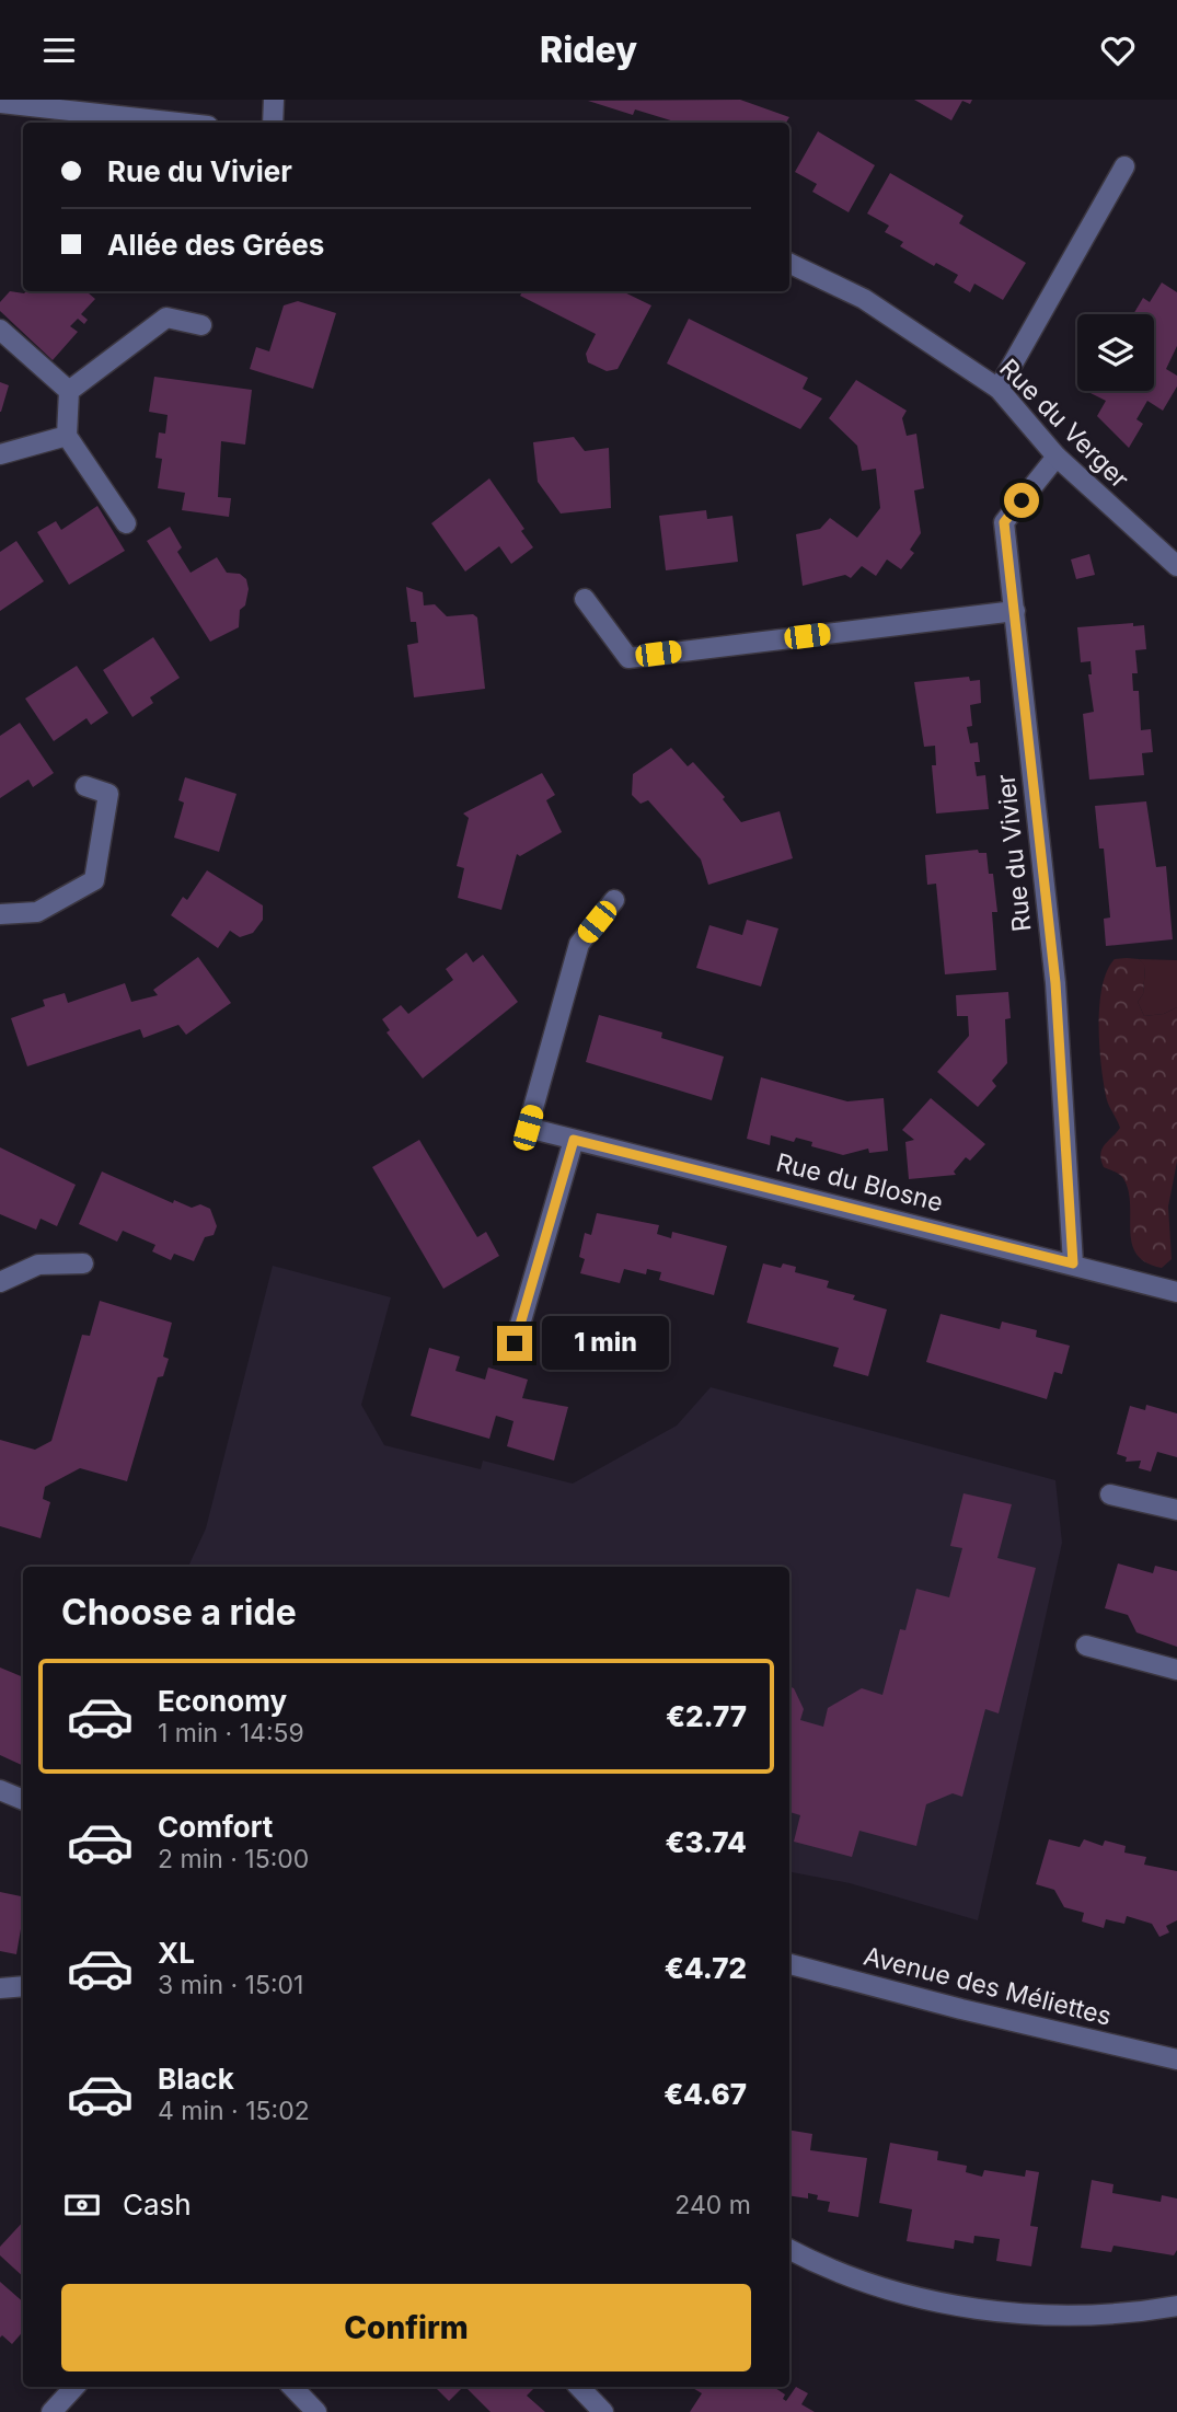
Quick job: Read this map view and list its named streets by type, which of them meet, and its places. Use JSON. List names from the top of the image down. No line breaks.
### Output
{"streets":{"street":["Rue du Verger","Rue du Vivier","Rue du Blosne","Avenue des Méliettes"]},"crossings":[["Rue du Verger","Rue du Vivier"],["Rue du Vivier","Rue du Blosne"]],"page":{"header":"Ridey","banner":["Rue du Vivier","Allée des Grées"],"bubble":"1 min","heading":"Choose a ride","list":[{"name":"Economy","note":"1 min · 14:59","value":"€2.77"},{"name":"Comfort","note":"2 min · 15:00","value":"€3.74"},{"name":"XL","note":"3 min · 15:01","value":"€4.72"},{"name":"Black","note":"4 min · 15:02","value":"€4.67"}],"pay":["Cash","240 m"],"buttons":"Confirm"}}
